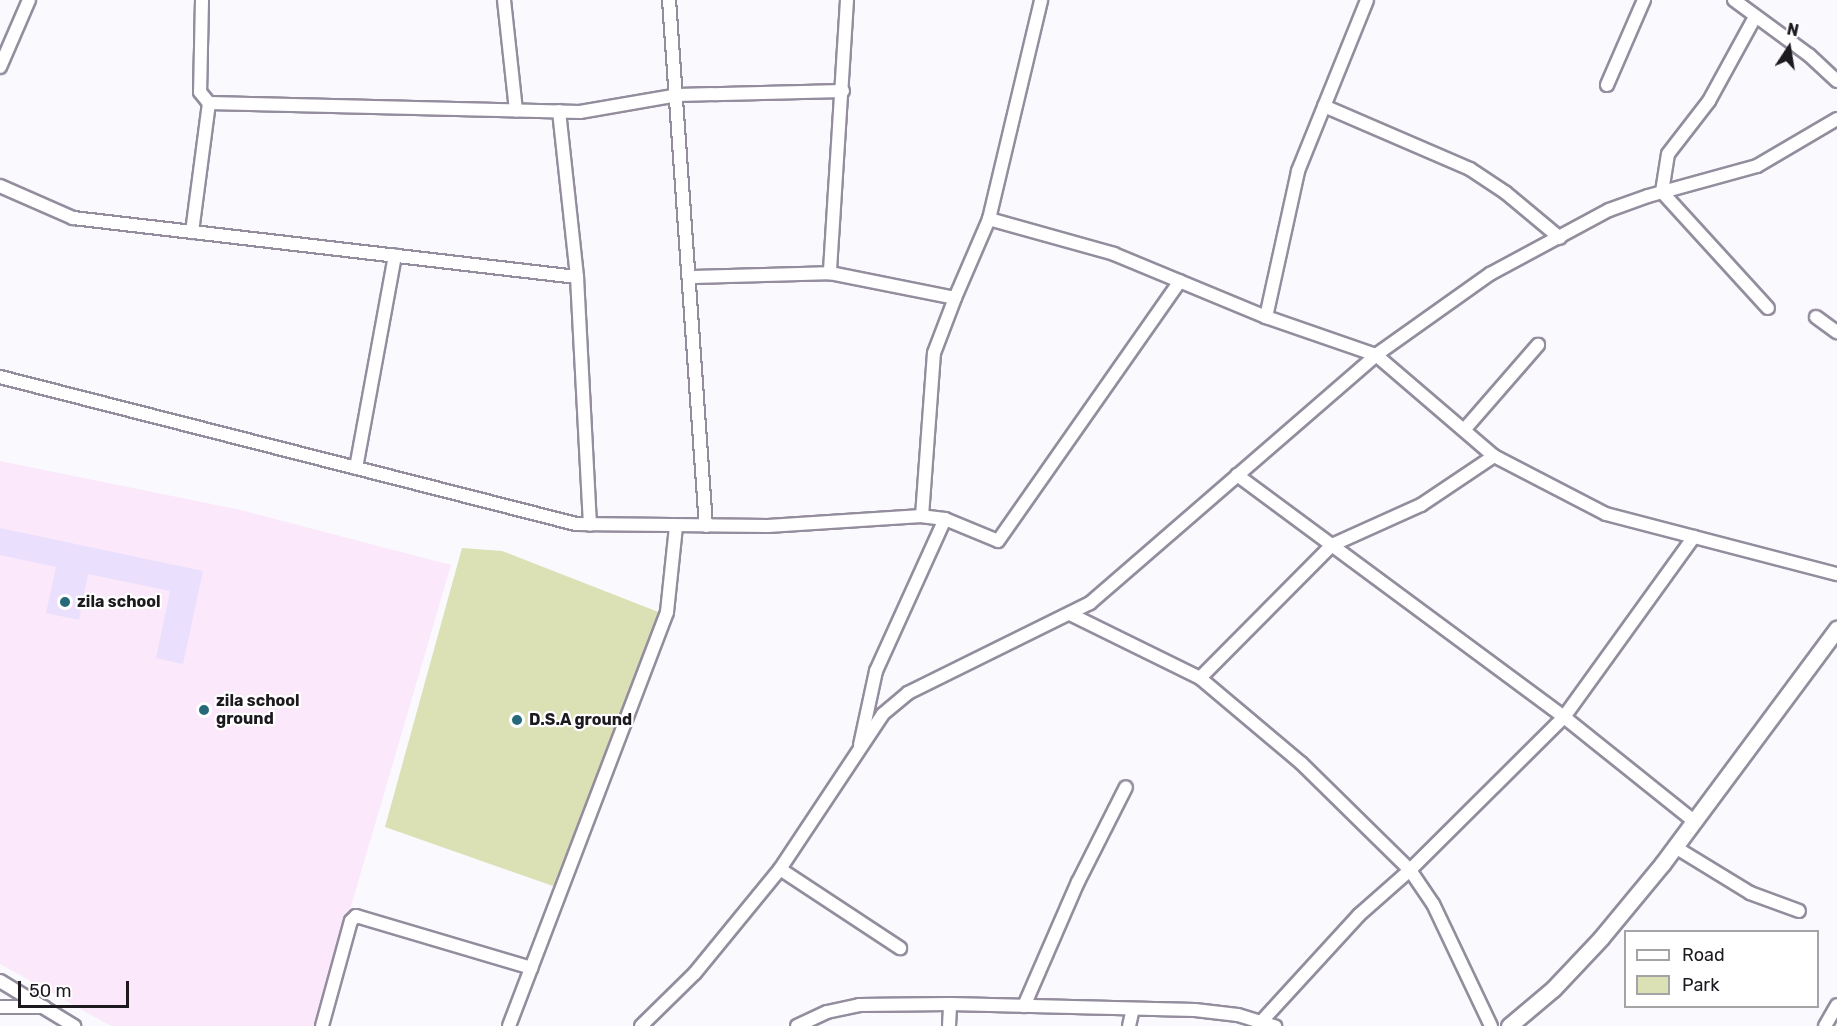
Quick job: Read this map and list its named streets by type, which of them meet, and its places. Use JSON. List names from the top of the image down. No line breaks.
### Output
{"places":["zila school","zila school ground","D.S.A ground"],"legend":["Road","Park"],"scale_bar":"50 m","north":"top"}
